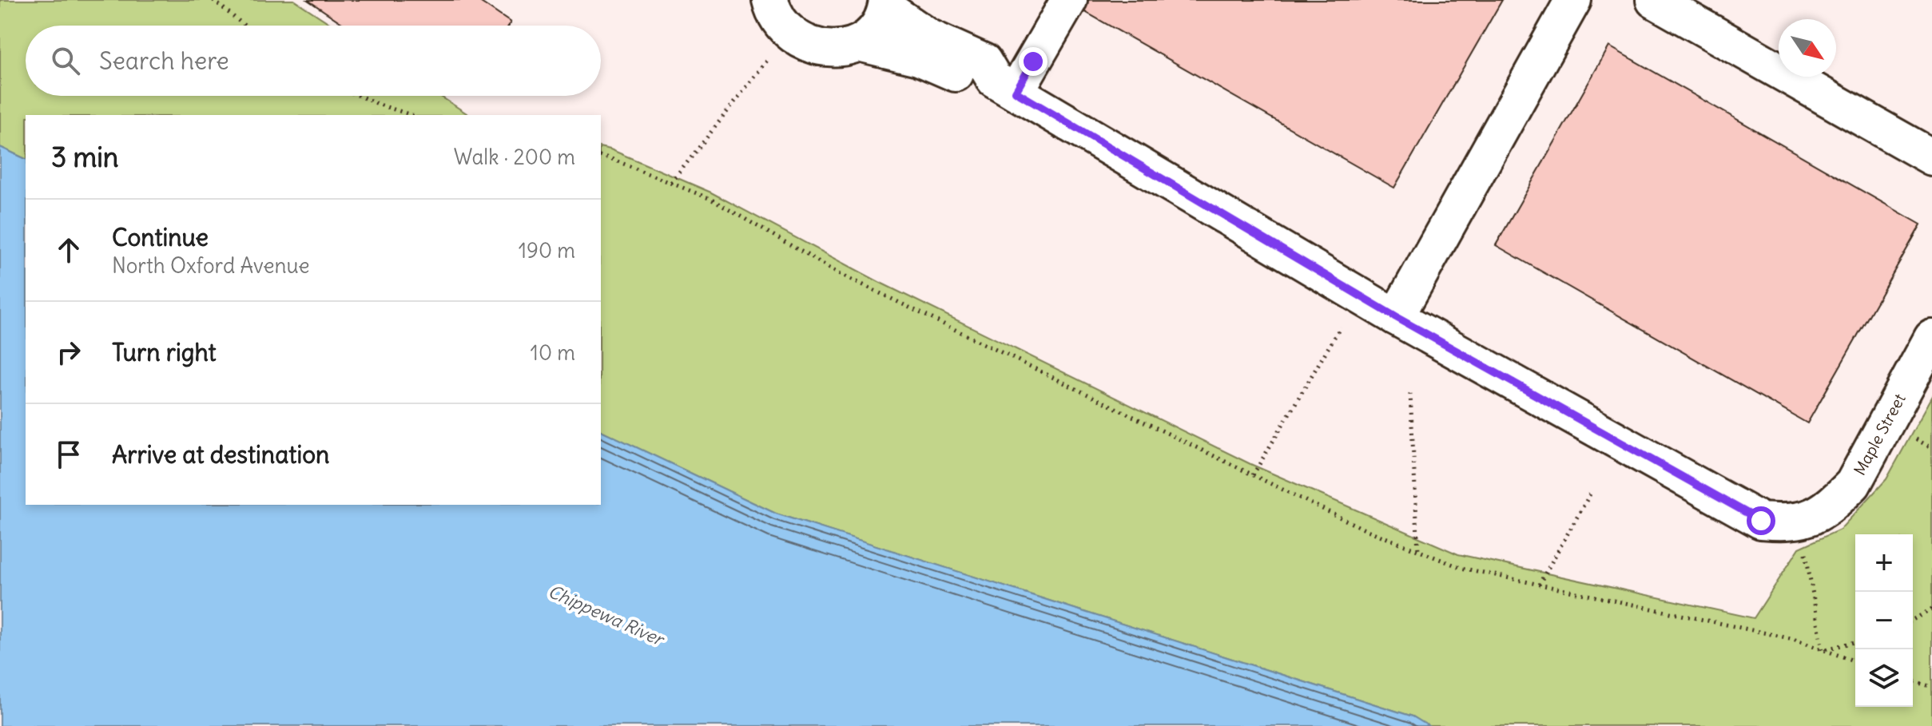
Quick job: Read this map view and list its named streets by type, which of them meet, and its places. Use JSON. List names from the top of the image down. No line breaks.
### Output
{"streets":{"street":["Maple Street"]},"water":["Chippewa River"],"north":"bottom right","page":{"search":"Search here","heading":["3 min","Walk · 200 m"],"list":[["Continue","North Oxford Avenue","190 m"],["Turn right","10 m"],"Arrive at destination"],"map_buttons":["+","−"]}}
